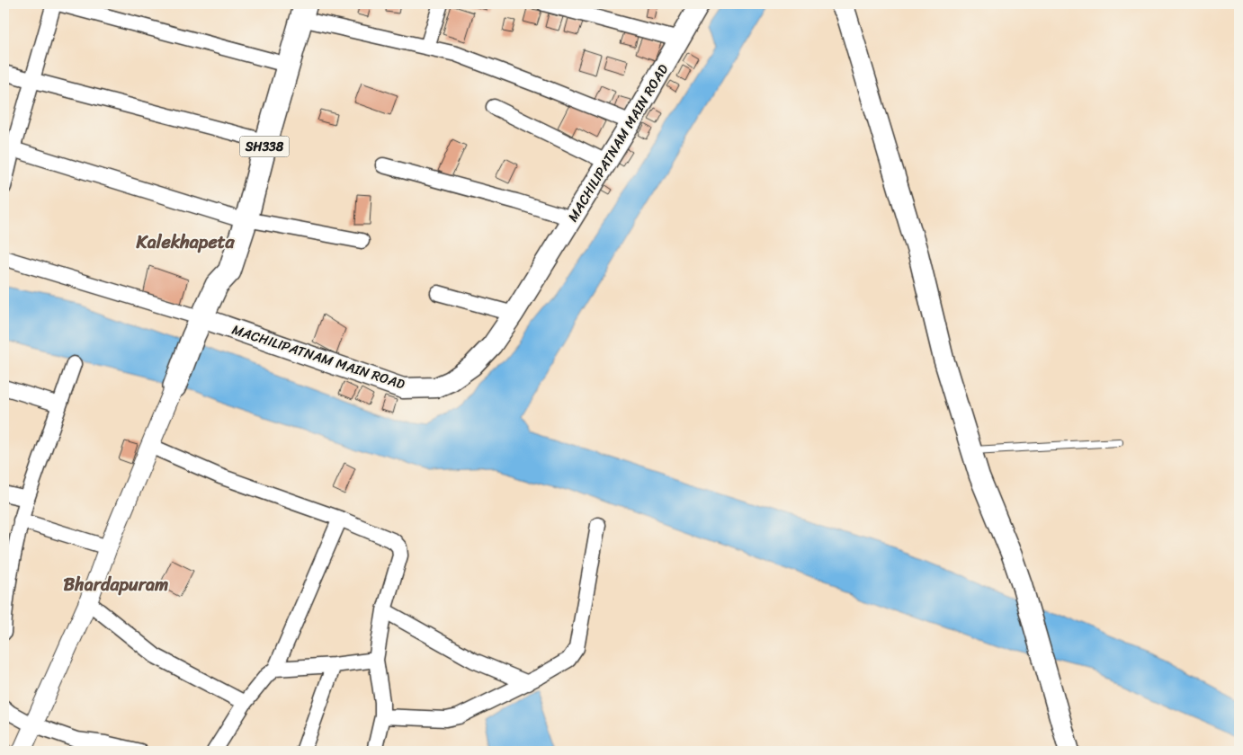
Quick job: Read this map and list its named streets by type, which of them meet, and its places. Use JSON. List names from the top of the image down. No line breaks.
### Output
{"streets":{"main road":["MACHILIPATNAM MAIN ROAD","SH338"]},"crossings":[["MACHILIPATNAM MAIN ROAD","SH338"]],"districts":["Kalekhapeta","Bhardapuram"]}
